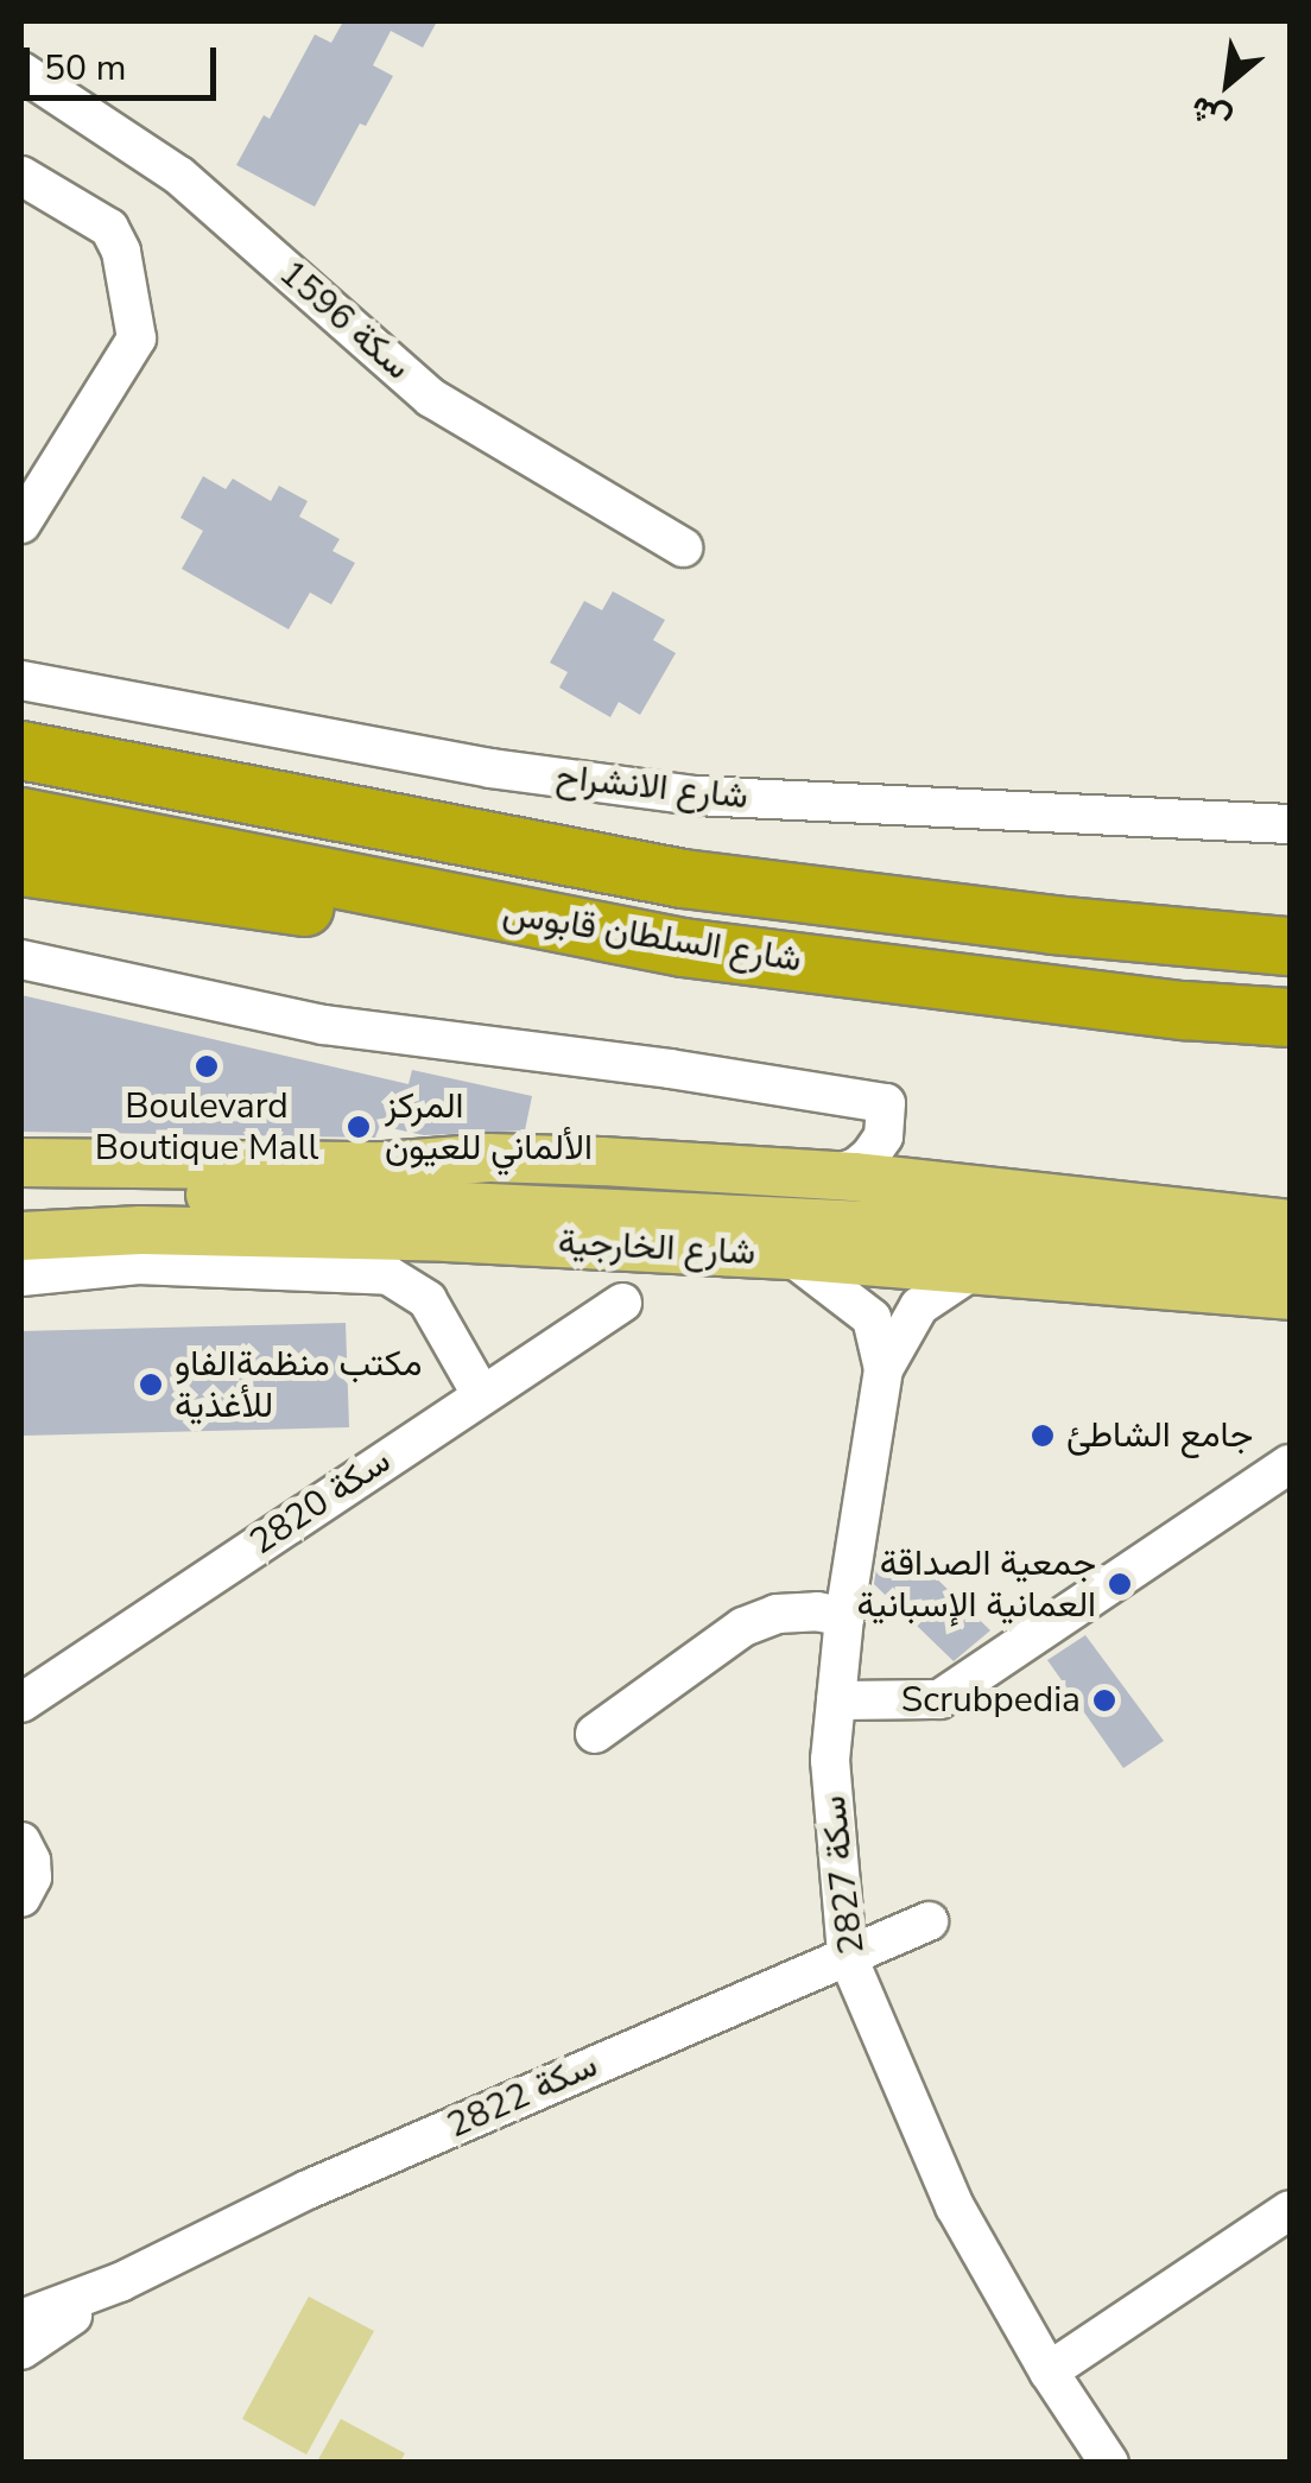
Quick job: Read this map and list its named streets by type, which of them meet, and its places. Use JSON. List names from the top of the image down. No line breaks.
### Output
{"streets":{"highway":["شارع السلطان قابوس"],"main road":["شارع الخارجية"],"street":["سكة 1596","شارع الانشراح","سكة 2820","سكة 2827","سكة 2822"]},"crossings":[["شارع الخارجية","سكة 2827"],["سكة 2827","سكة 2822"]],"places":["Boulevard Boutique Mall","المركز الألماني للعيون","مكتب منظمةالفاو للأغذية","جامع الشاطئ","جمعية الصداقة العمانية الإسبانية","Scrubpedia"],"scale_bar":"50 m","north":"bottom left"}
